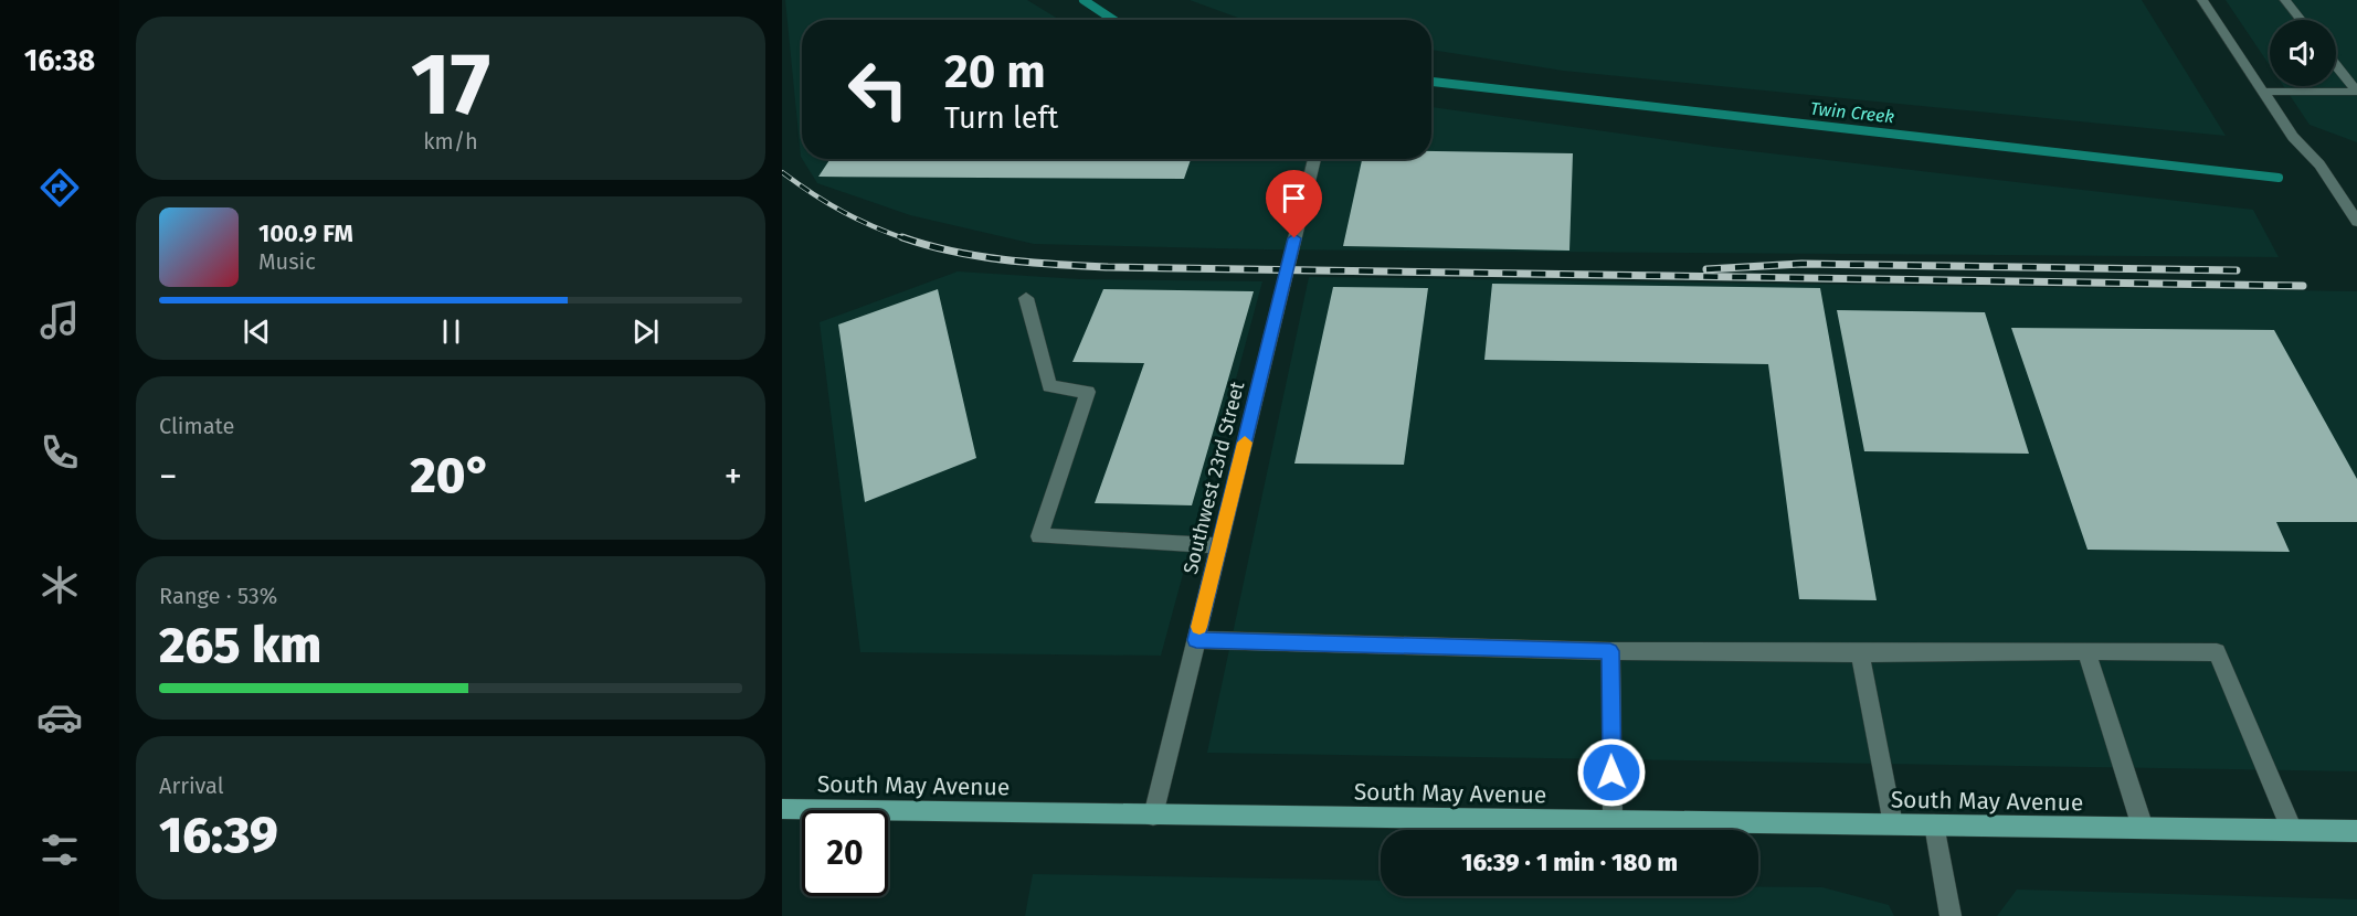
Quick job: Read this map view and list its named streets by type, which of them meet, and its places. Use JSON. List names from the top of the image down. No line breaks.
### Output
{"streets":{"main road":["South May Avenue"],"street":["Southwest 23rd Street"]},"crossings":[["Southwest 23rd Street","South May Avenue"]],"water":["Twin Creek"],"page":{"tabs":"16:38","tile":[["17","km/h"],"Climate",["Range · 53%","265 km"],["Arrival","16:39"]],"turn":["20 m","Turn left"],"song":["100.9 FM","Music"],"heat":["−","20°","+"],"limit":"20","trip":"16:39 · 1 min · 180 m"}}
